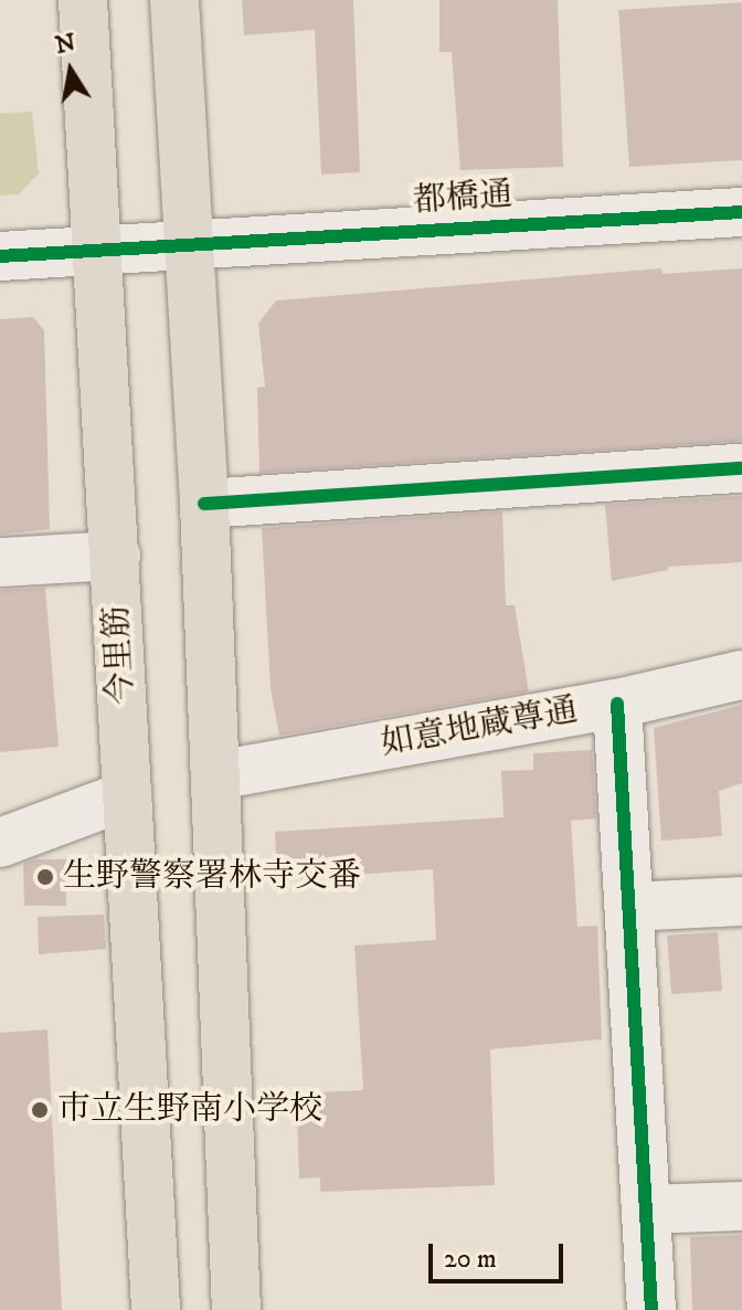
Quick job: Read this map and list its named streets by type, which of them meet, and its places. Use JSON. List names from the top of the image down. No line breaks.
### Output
{"streets":{"main road":["今里筋"],"street":["都橋通","如意地蔵尊通"]},"crossings":[["都橋通","今里筋"]],"places":["生野警察署林寺交番","市立生野南小学校"],"scale_bar":"20 m","north":"top"}
